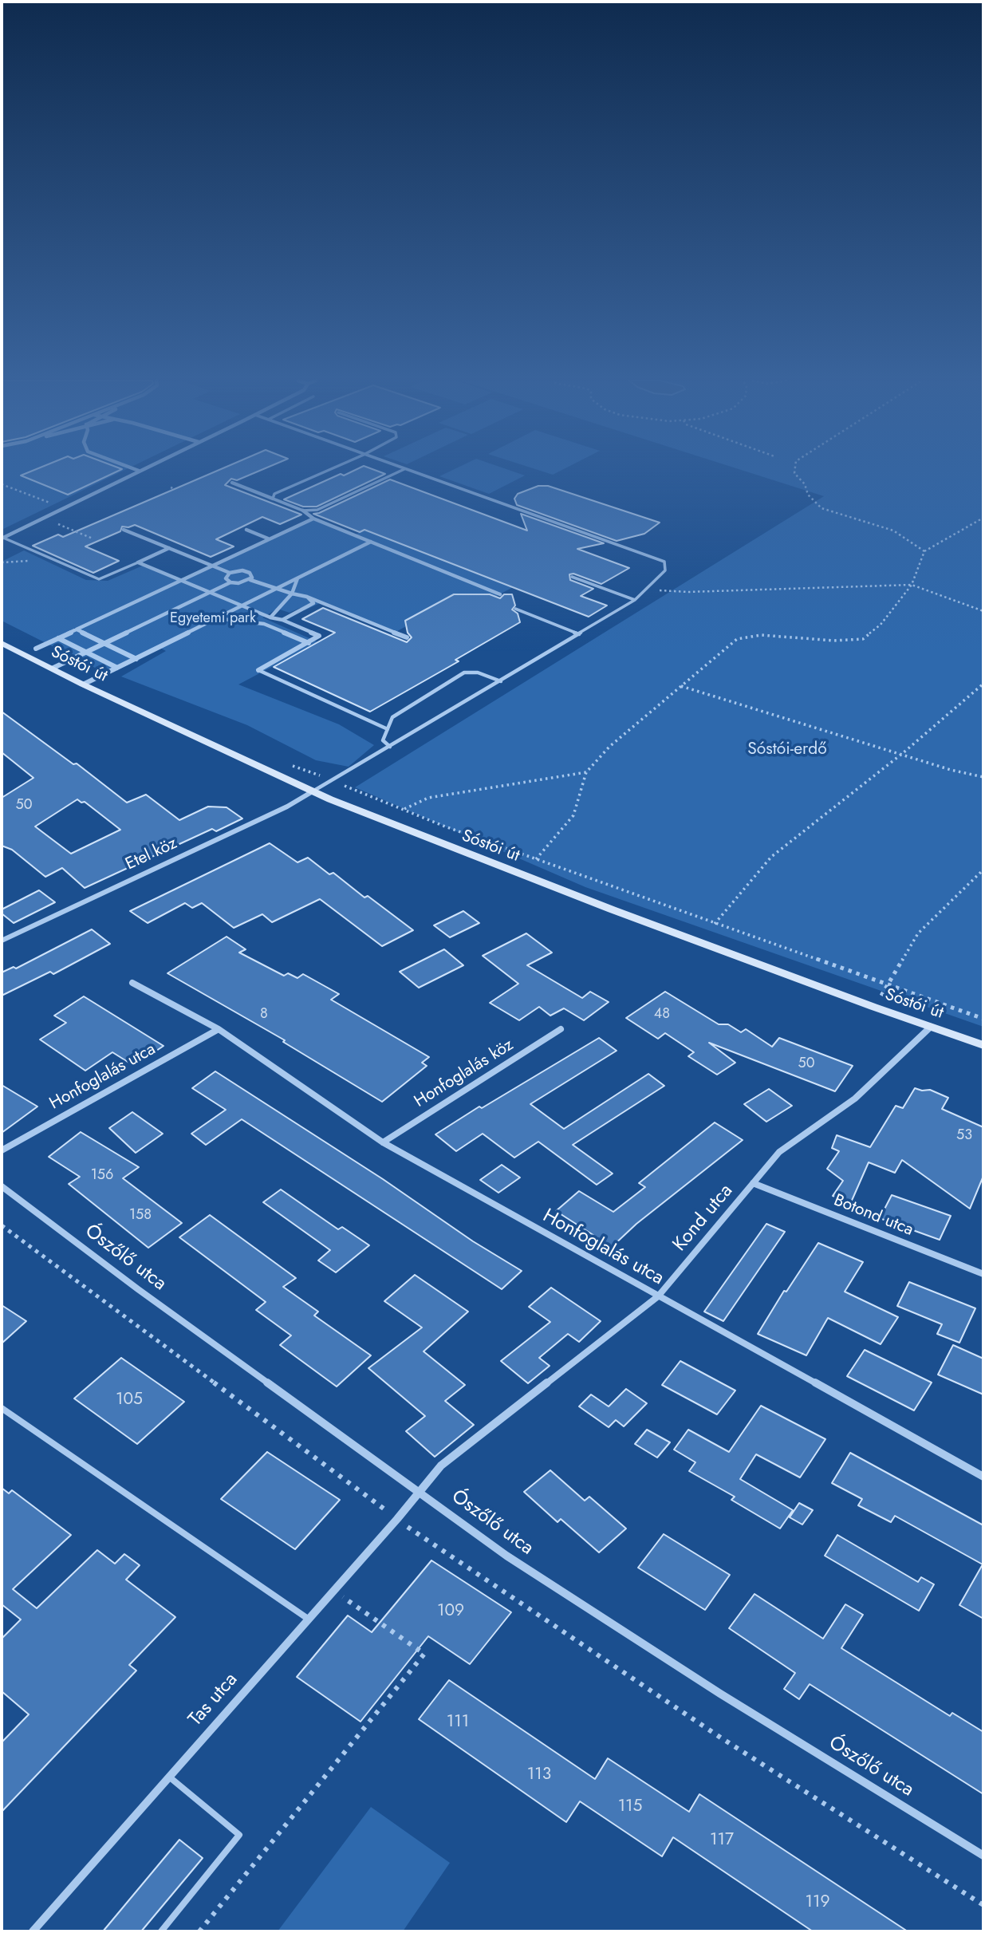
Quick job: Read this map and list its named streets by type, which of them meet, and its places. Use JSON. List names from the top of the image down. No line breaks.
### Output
{"streets":{"main road":["Sóstói út"],"street":["Etel köz","Honfoglalás köz","Honfoglalás utca","Botond utca","Kond utca","Ószőlő utca","Tas utca"]},"crossings":[["Sóstói út","Etel köz"],["Sóstói út","Kond utca"],["Honfoglalás köz","Honfoglalás utca"],["Honfoglalás utca","Kond utca"],["Botond utca","Kond utca"],["Kond utca","Ószőlő utca"],["Kond utca","Tas utca"],["Ószőlő utca","Tas utca"]],"parks":["Egyetemi park","Sóstói-erdő"],"house_numbers":["50","8","48","50","53","156","158","105","109","111","113","115","117","119"]}
